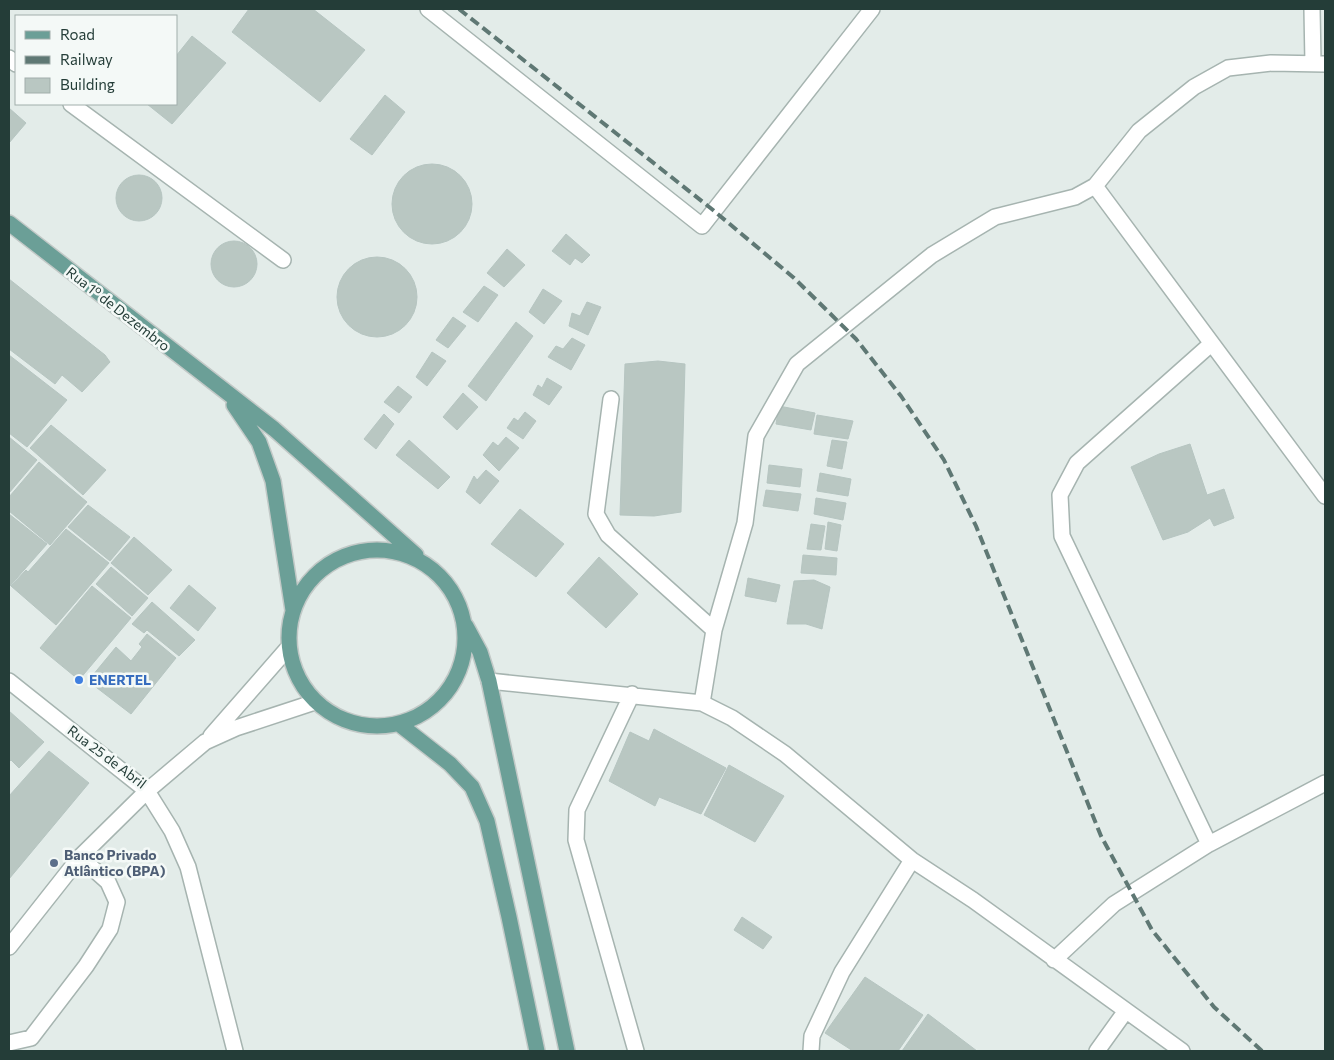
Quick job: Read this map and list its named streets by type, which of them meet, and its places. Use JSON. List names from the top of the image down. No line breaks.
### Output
{"streets":{"main road":["Rua 1º de Dezembro"],"street":["Rua 25 de Abril"]},"crossings":[["Rua 1º de Dezembro","Rua 25 de Abril"]],"places":["ENERTEL","Banco Privado Atlântico (BPA)"],"legend":["Road","Railway","Building"]}
